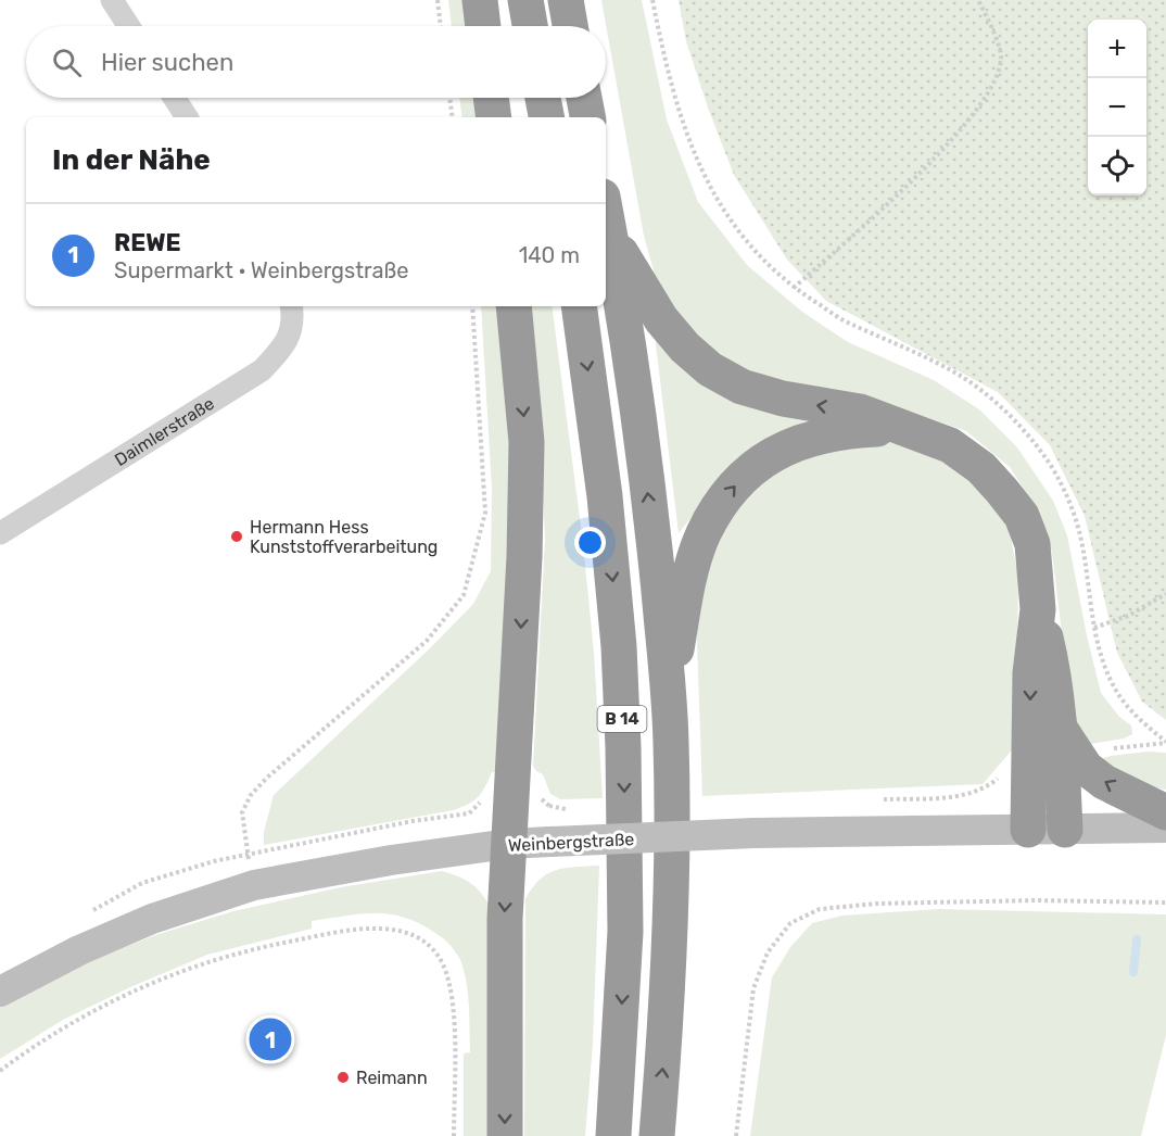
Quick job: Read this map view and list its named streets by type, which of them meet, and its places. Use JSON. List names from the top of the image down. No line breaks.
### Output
{"streets":{"highway":["B 14"],"main road":["Weinbergstraße"],"street":["Daimlerstraße"]},"places":["Hermann Hess Kunststoffverarbeitung","Reimann"],"page":{"map_buttons":["+","−"],"search":"Hier suchen","heading":"In der Nähe","list":[{"mark":"1","name":"REWE","note":"Supermarkt · Weinbergstraße","value":"140 m"}],"pins":"1"}}
